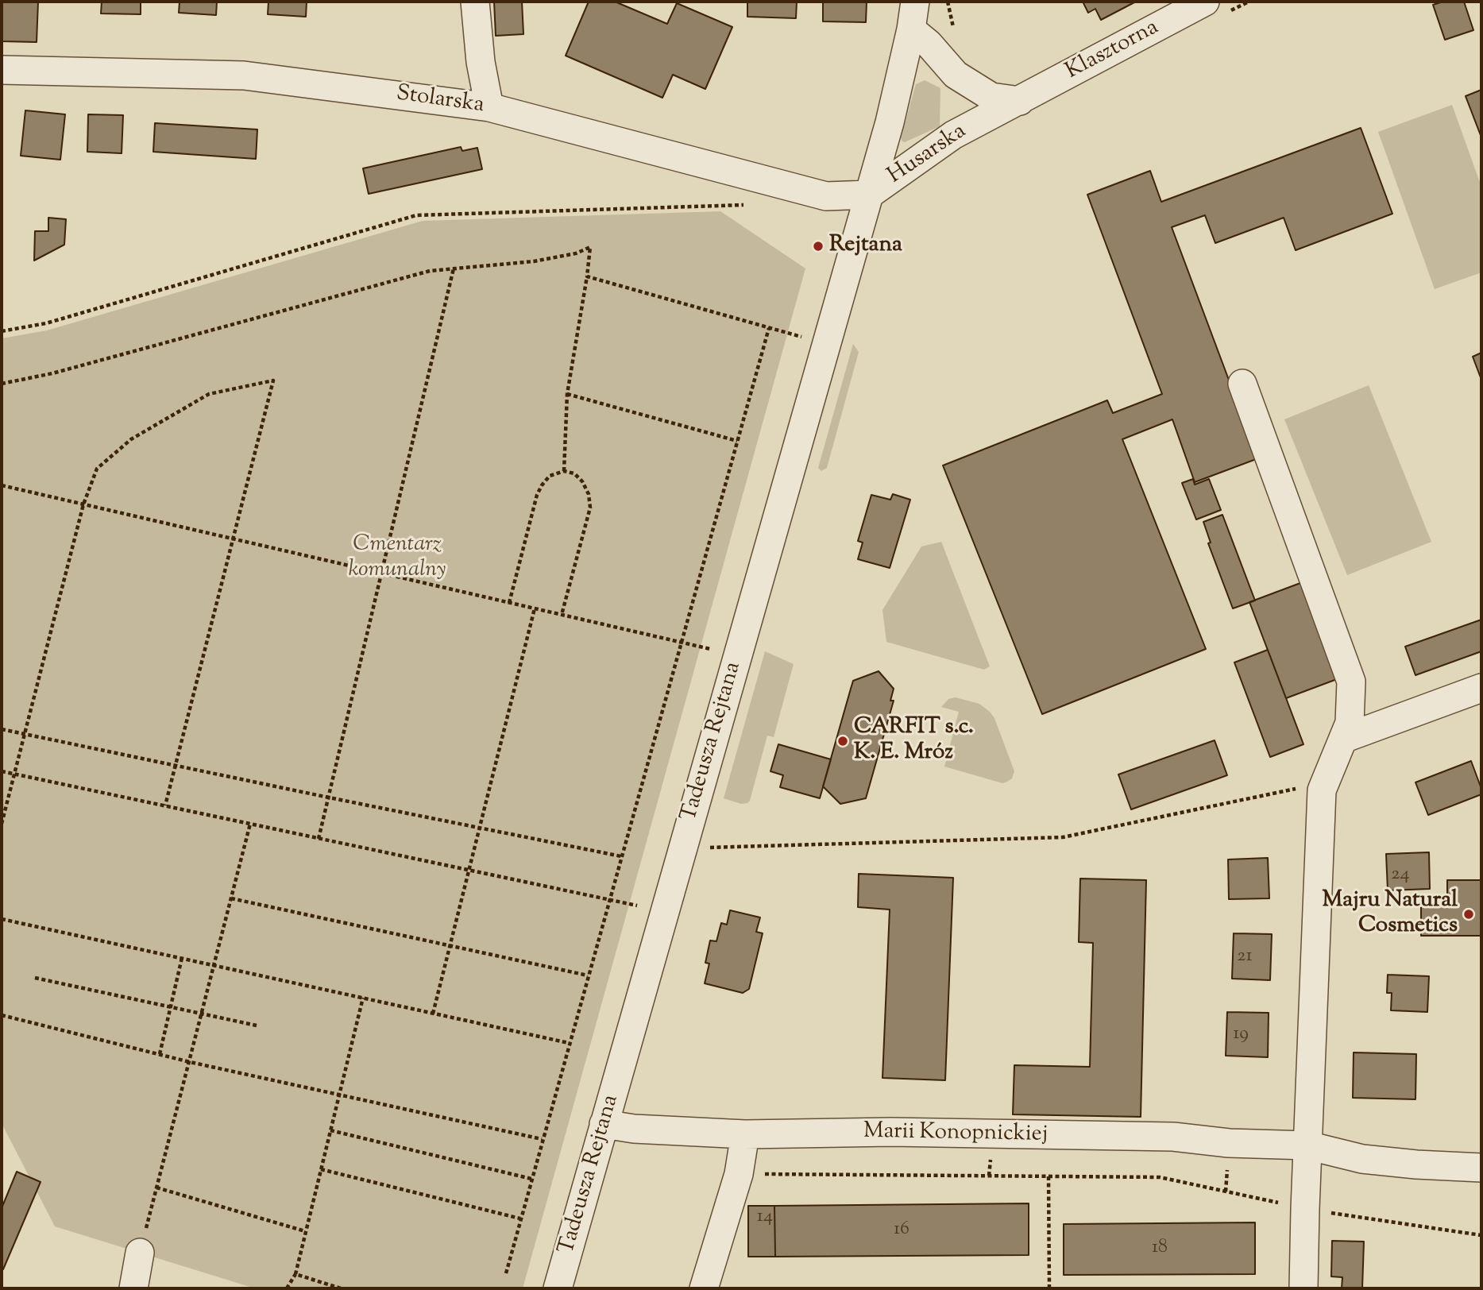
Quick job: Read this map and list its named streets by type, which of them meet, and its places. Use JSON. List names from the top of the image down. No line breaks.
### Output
{"streets":{"street":["Klasztorna","Stolarska","Husarska","Tadeusza Rejtana","Marii Konopnickiej"]},"crossings":[["Klasztorna","Husarska"],["Stolarska","Husarska"],["Stolarska","Tadeusza Rejtana"],["Husarska","Tadeusza Rejtana"],["Tadeusza Rejtana","Marii Konopnickiej"]],"parks":["Cmentarz komunalny"],"places":["Rejtana","CARFIT s.c. K. E. Mróz","Majru Natural Cosmetics"],"house_numbers":["24","21","19","14","16","18"]}
